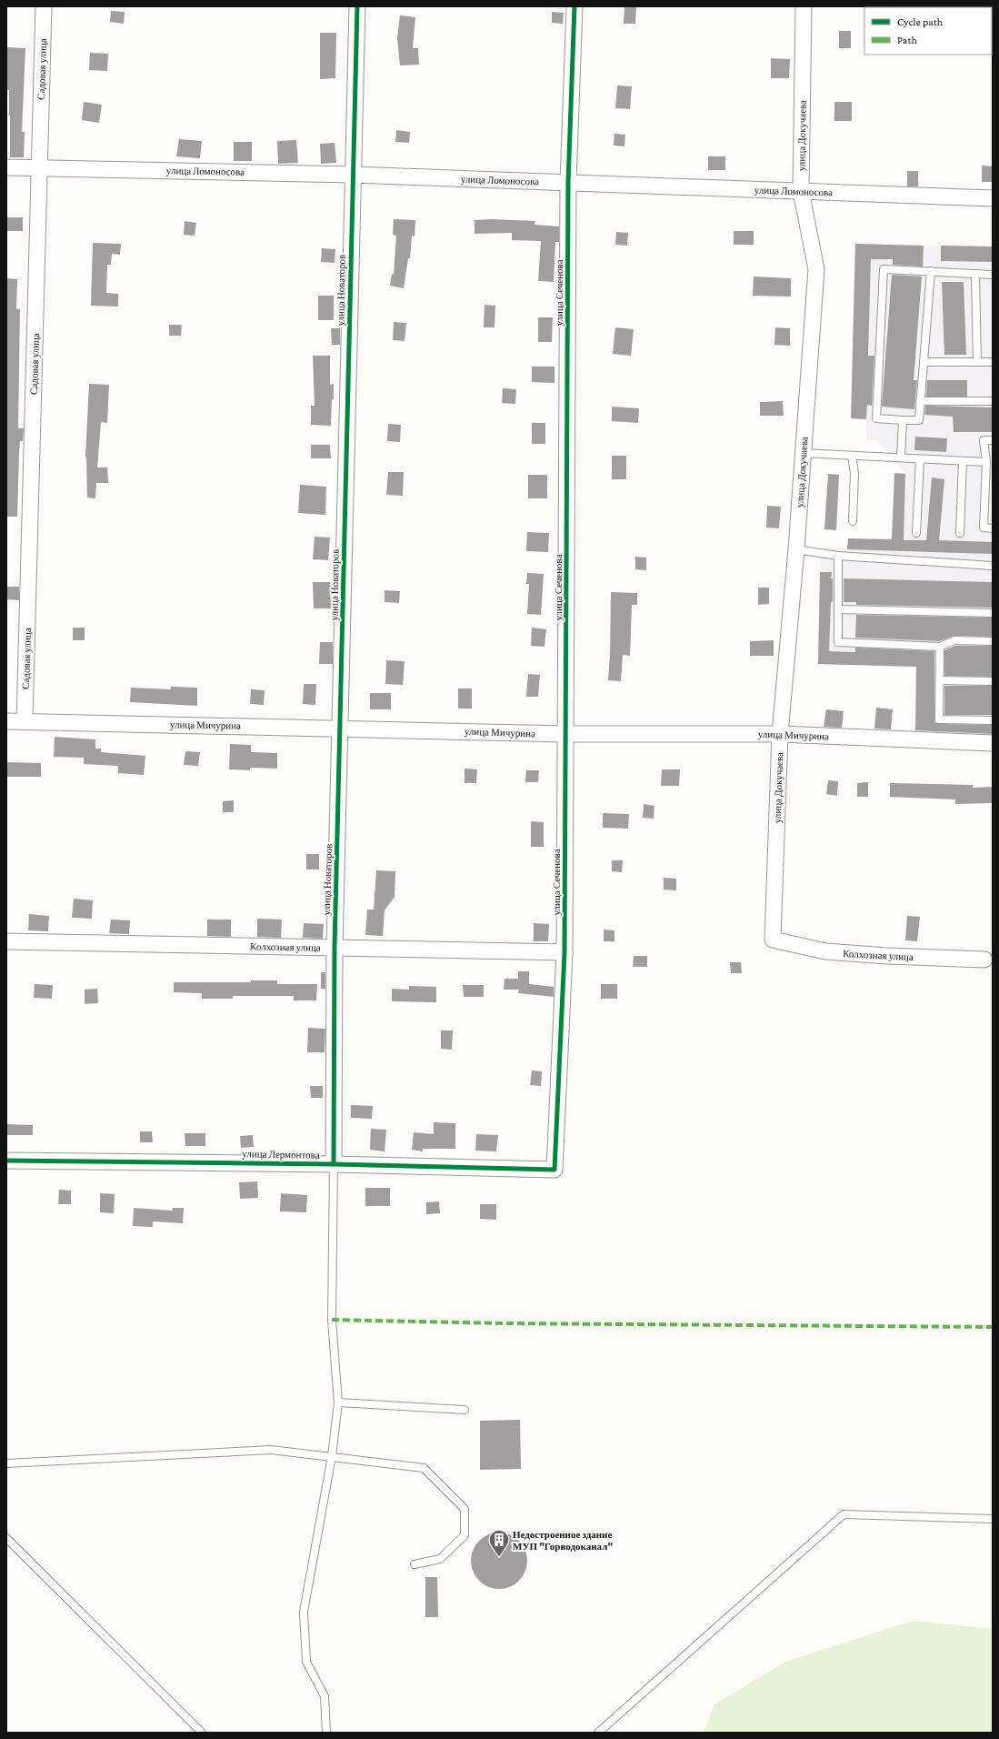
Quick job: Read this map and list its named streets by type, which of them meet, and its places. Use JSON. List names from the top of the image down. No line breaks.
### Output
{"streets":{"street":["Садовая улица","улица Докучаева","улица Ломоносова","улица Новаторов","улица Сеченова","улица Мичурина","Колхозная улица","улица Лермонтова"]},"crossings":[["Садовая улица","улица Ломоносова"],["Садовая улица","улица Мичурина"],["улица Докучаева","улица Ломоносова"],["улица Докучаева","улица Мичурина"],["улица Докучаева","Колхозная улица"],["улица Ломоносова","улица Новаторов"],["улица Ломоносова","улица Сеченова"],["улица Новаторов","улица Мичурина"],["улица Новаторов","Колхозная улица"],["улица Новаторов","улица Лермонтова"],["улица Сеченова","улица Мичурина"],["улица Сеченова","Колхозная улица"],["улица Сеченова","улица Лермонтова"]],"places":{"building":["Недостроенное здание МУП \"Горводоканал\""]},"legend":["Cycle path","Path"]}
